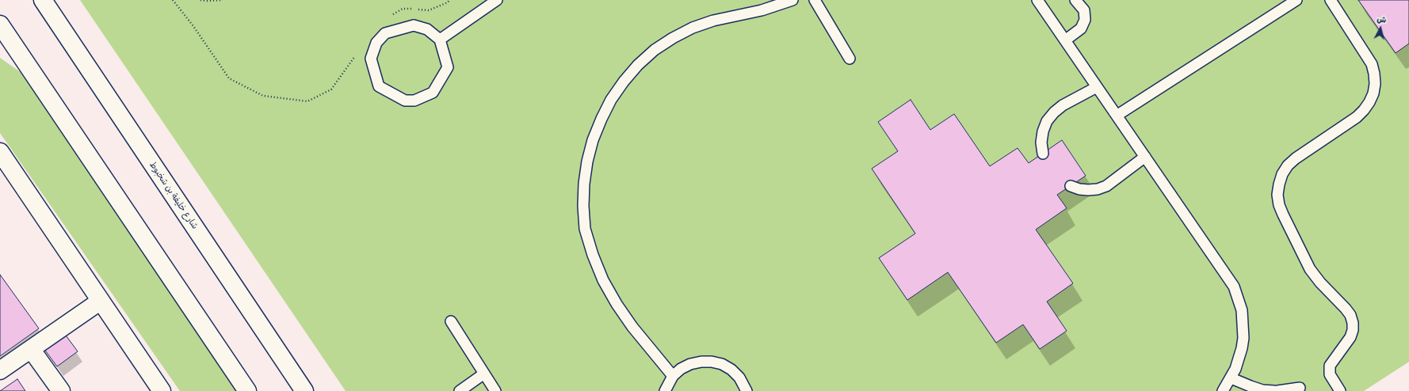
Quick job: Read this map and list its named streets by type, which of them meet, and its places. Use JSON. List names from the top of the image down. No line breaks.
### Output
{"streets":{"main road":["شارع خليفة بن شخبوط"]},"north":"top"}
